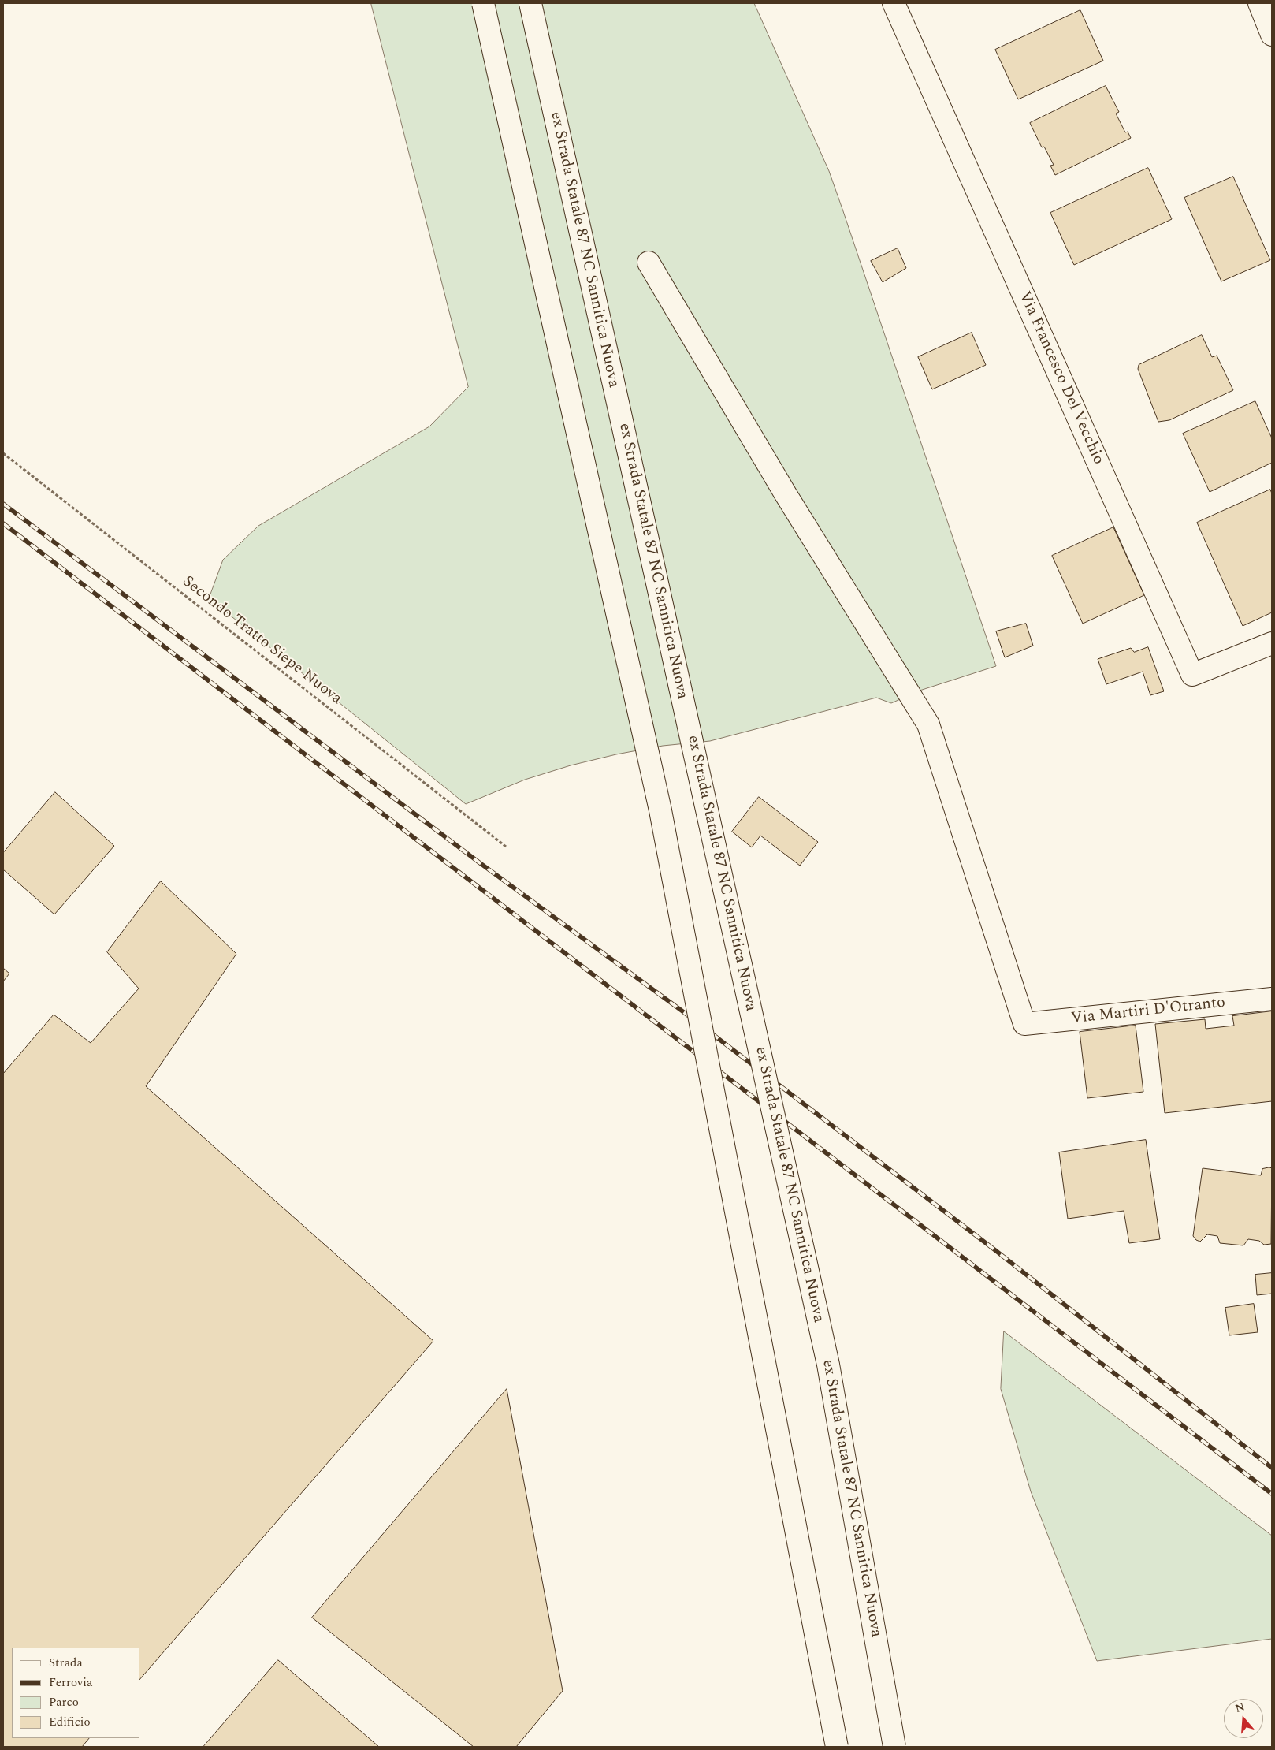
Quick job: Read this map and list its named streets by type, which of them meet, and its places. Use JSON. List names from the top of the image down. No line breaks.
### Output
{"streets":{"main road":["ex Strada Statale 87 NC Sannitica Nuova","Via Francesco Del Vecchio","Via Martiri D'Otranto"],"path":["Secondo Tratto Siepe Nuova"]},"legend":["Strada","Ferrovia","Parco","Edificio"],"north":"top"}
